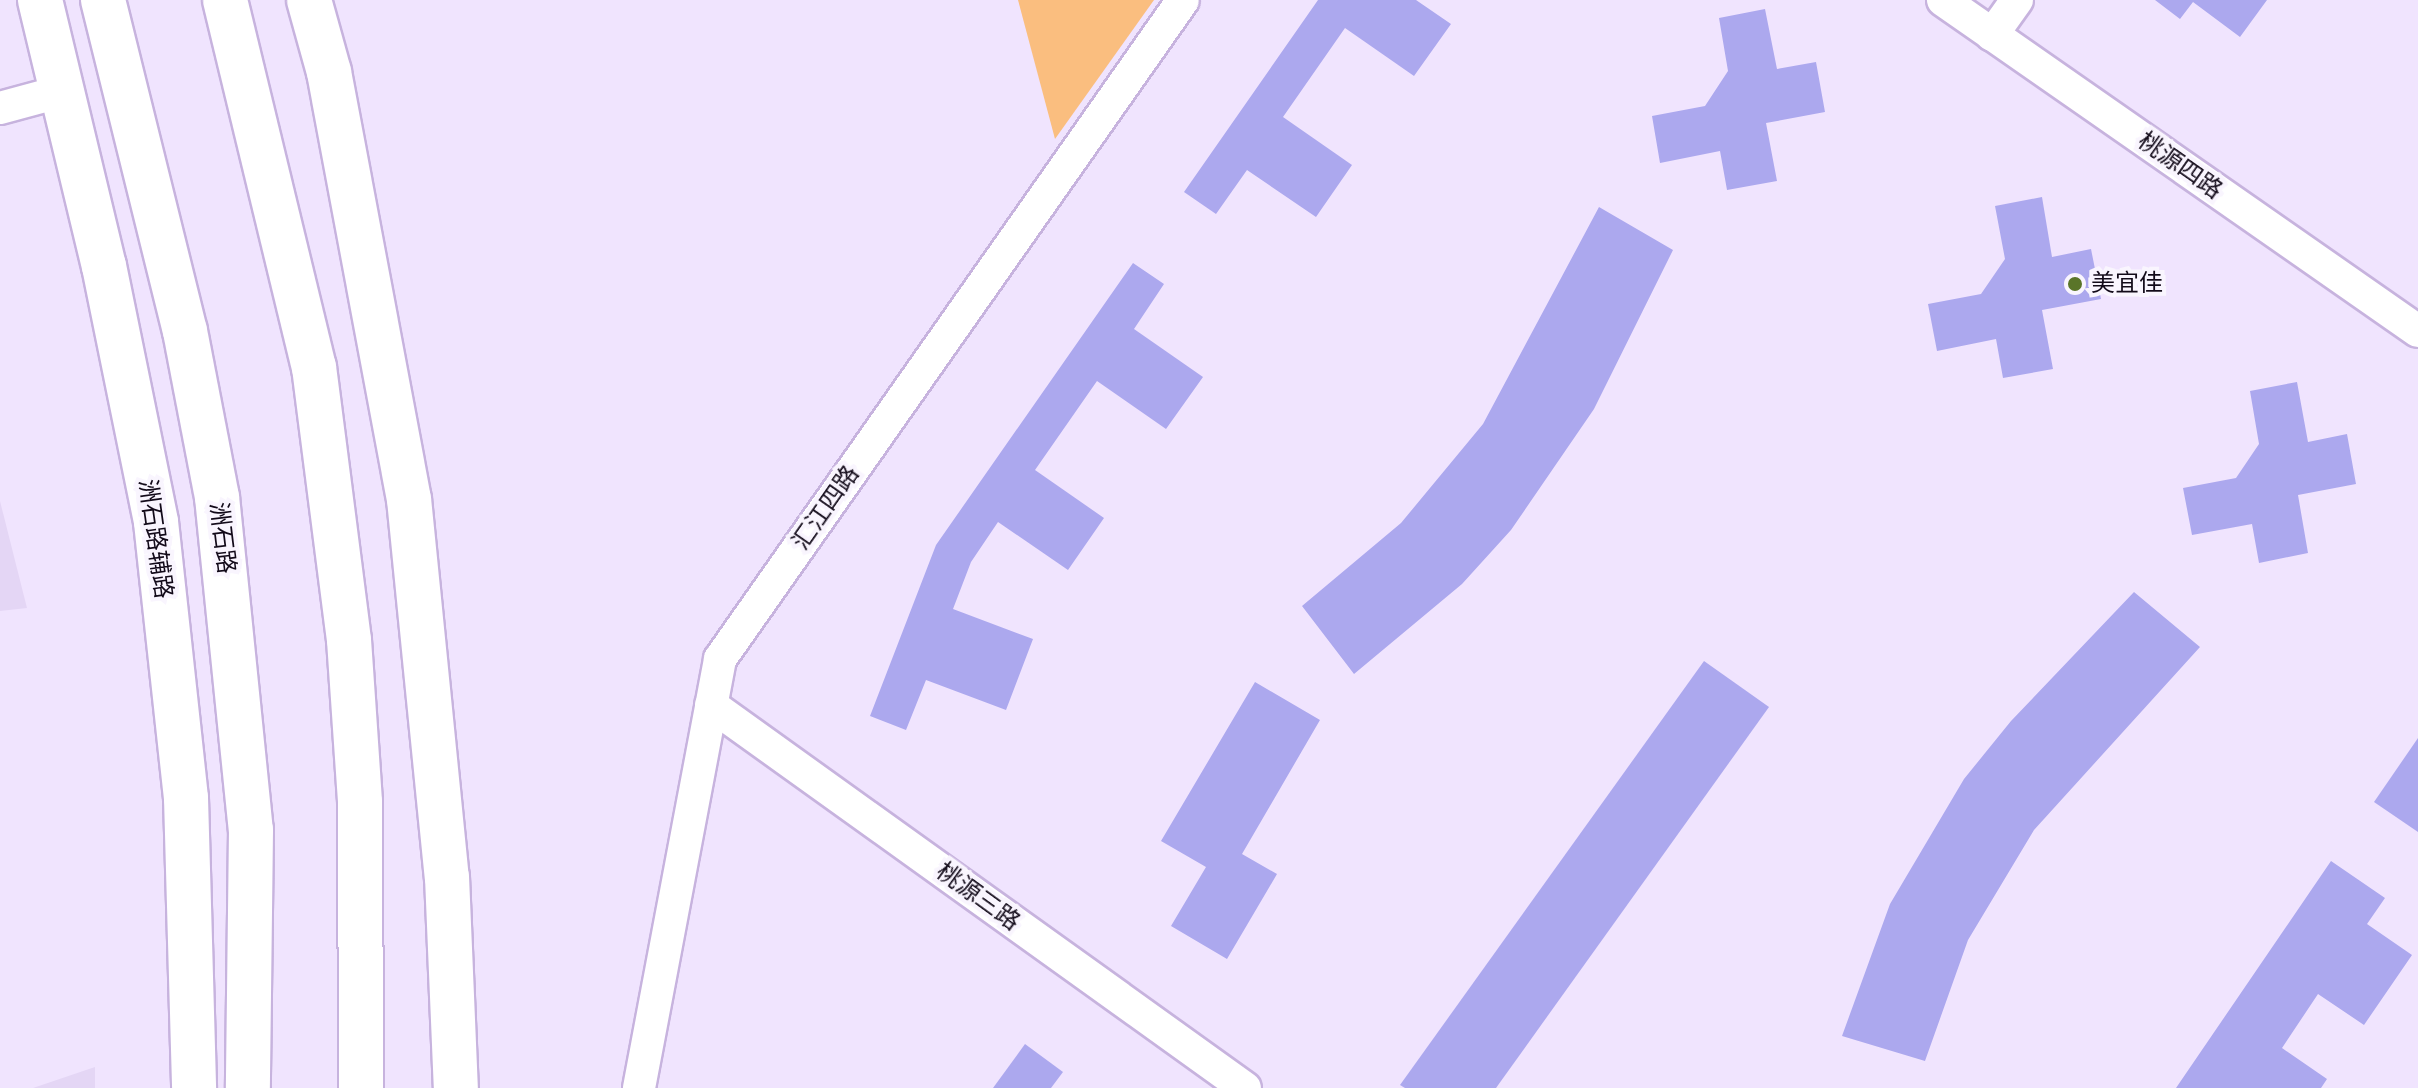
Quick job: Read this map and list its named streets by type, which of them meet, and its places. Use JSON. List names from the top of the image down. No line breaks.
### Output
{"streets":{"main road":["洲石路","洲石路辅路"],"street":["桃源四路","汇江四路","桃源三路"]},"crossings":[["汇江四路","桃源三路"]],"places":["美宜佳"]}
